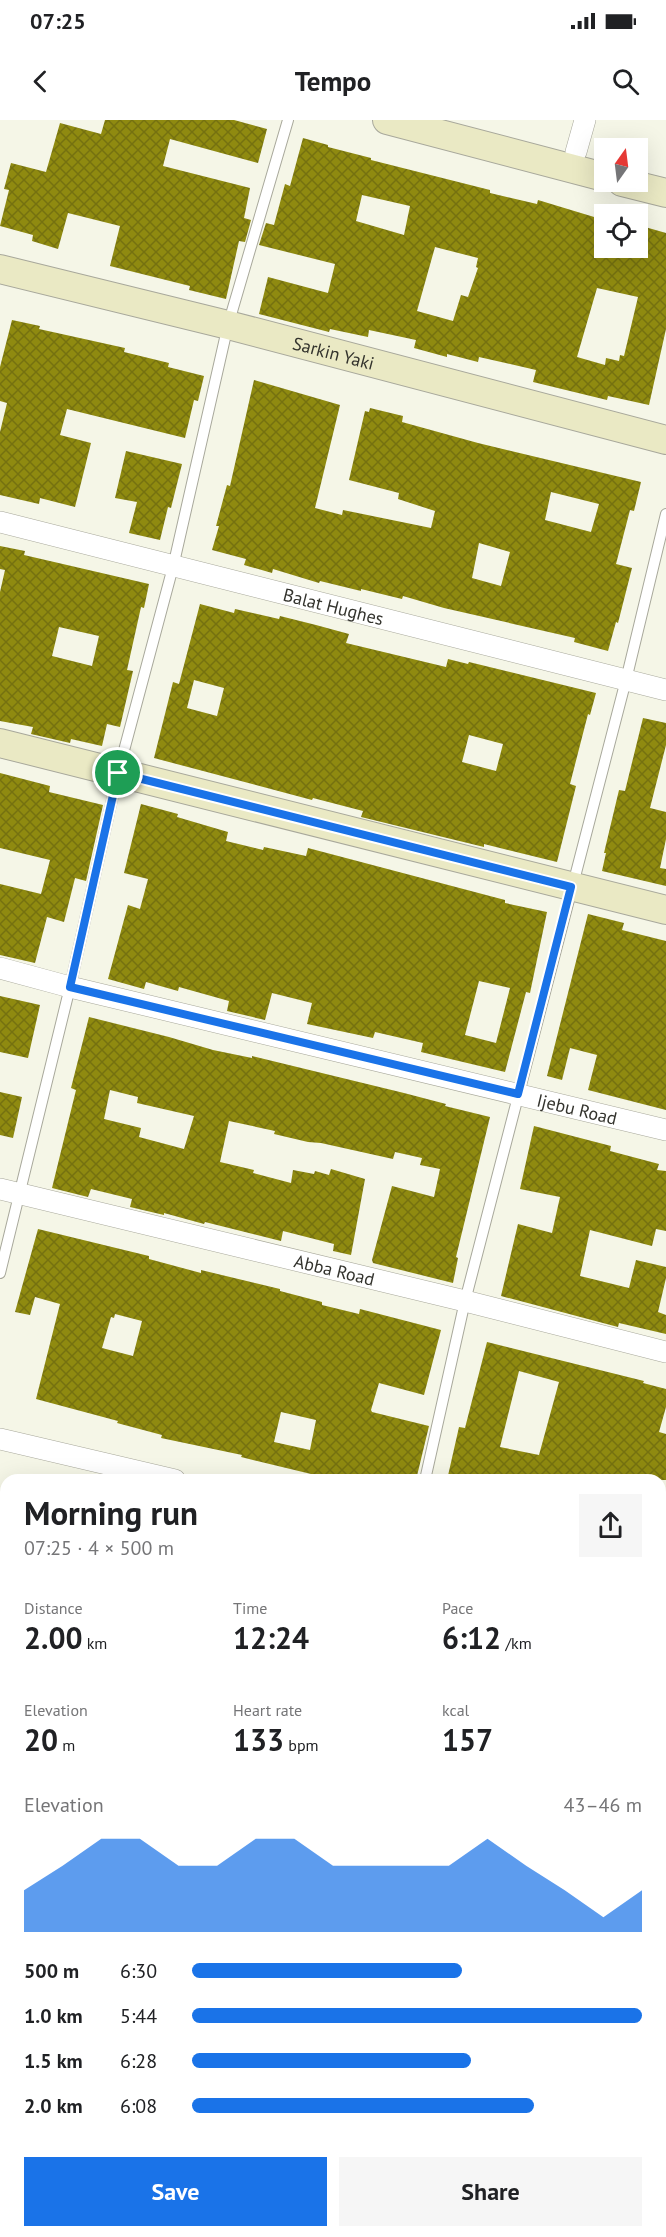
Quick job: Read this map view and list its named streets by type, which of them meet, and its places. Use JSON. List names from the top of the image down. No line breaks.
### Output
{"streets":{"street":["Sarkin Yaki","Balat Hughes","Ijebu Road","Abba Road"]},"north":"top","page":{"status":"07:25","header":"Tempo","heading":["Morning run","07:25 · 4 × 500 m"],"stats":[["Distance","2.00 km"],["Time","12:24"],["Pace","6:12 /km"],["Elevation","20 m"],["Heart rate","133 bpm"],["kcal","157"]],"chart":["Elevation","43–46 m"],"list":[{"name":"500 m","note":"6:30"},{"name":"1.0 km","note":"5:44"},{"name":"1.5 km","note":"6:28"},{"name":"2.0 km","note":"6:08"}],"buttons":["Save","Share"]}}
